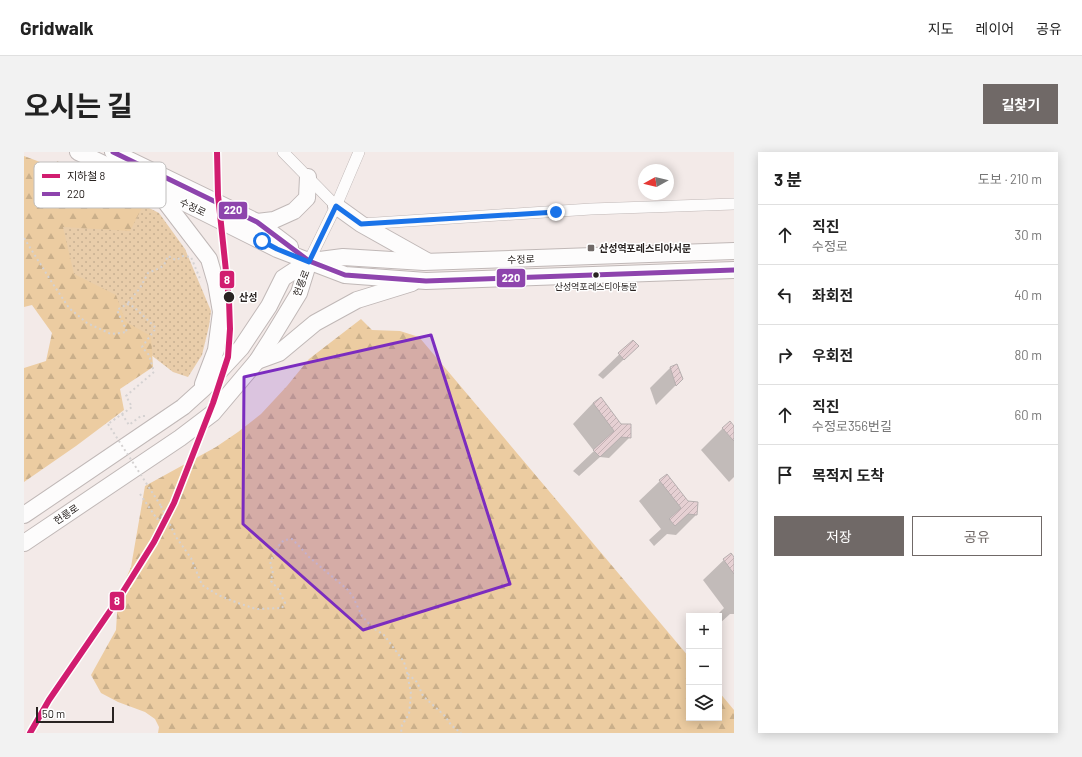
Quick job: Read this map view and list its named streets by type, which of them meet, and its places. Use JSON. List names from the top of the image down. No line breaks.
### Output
{"streets":{"main road":["수정로","헌릉로"]},"crossings":[["수정로","헌릉로"]],"places":{"transit":["산성역포레스티아서문"],"other":["산성역포레스티아동문","산성"]},"lines":["metro line 8","transit line 220"],"legend":["지하철 8","220"],"scale_bar":"50 m","north":"left","page":{"header":"Gridwalk","nav":["지도","레이어","공유"],"title":"오시는 길","buttons":["길찾기",["저장","공유"]],"heading":["3 분","도보 · 210 m"],"list":[["직진","수정로","30 m"],["좌회전","40 m"],["우회전","80 m"],["직진","수정로356번길","60 m"],"목적지 도착"],"map_buttons":["+","−"],"scale":"50 m"}}
